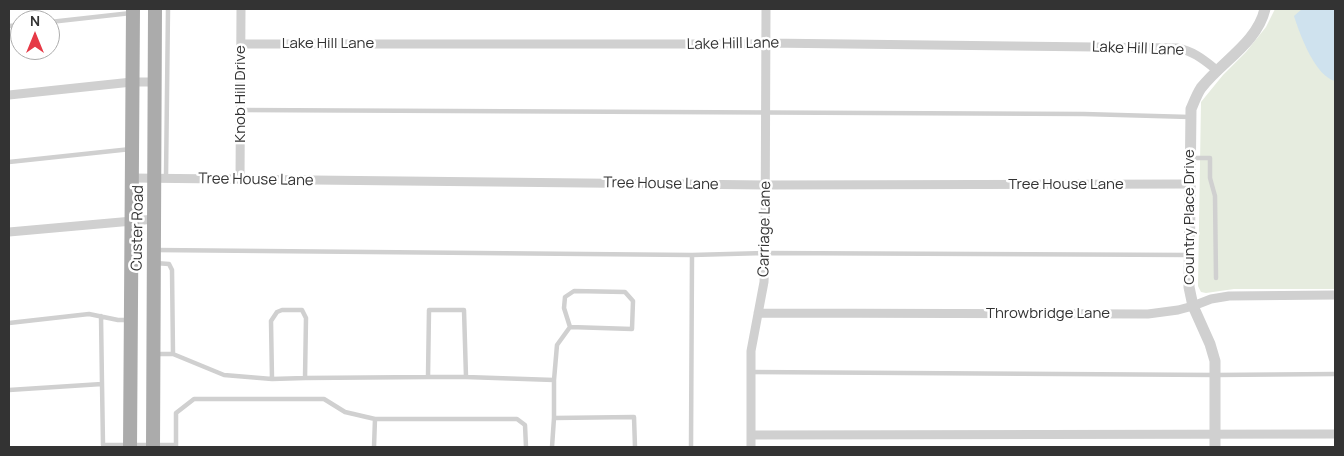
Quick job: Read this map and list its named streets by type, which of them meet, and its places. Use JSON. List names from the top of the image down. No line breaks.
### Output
{"streets":{"main road":["Custer Road"],"street":["Lake Hill Lane","Knob Hill Drive","Tree House Lane","Country Place Drive","Carriage Lane","Throwbridge Lane"]},"crossings":[["Lake Hill Lane","Knob Hill Drive"],["Lake Hill Lane","Country Place Drive"],["Lake Hill Lane","Carriage Lane"],["Knob Hill Drive","Tree House Lane"],["Tree House Lane","Country Place Drive"],["Tree House Lane","Custer Road"],["Tree House Lane","Carriage Lane"],["Country Place Drive","Throwbridge Lane"],["Carriage Lane","Throwbridge Lane"]],"north":"top"}
